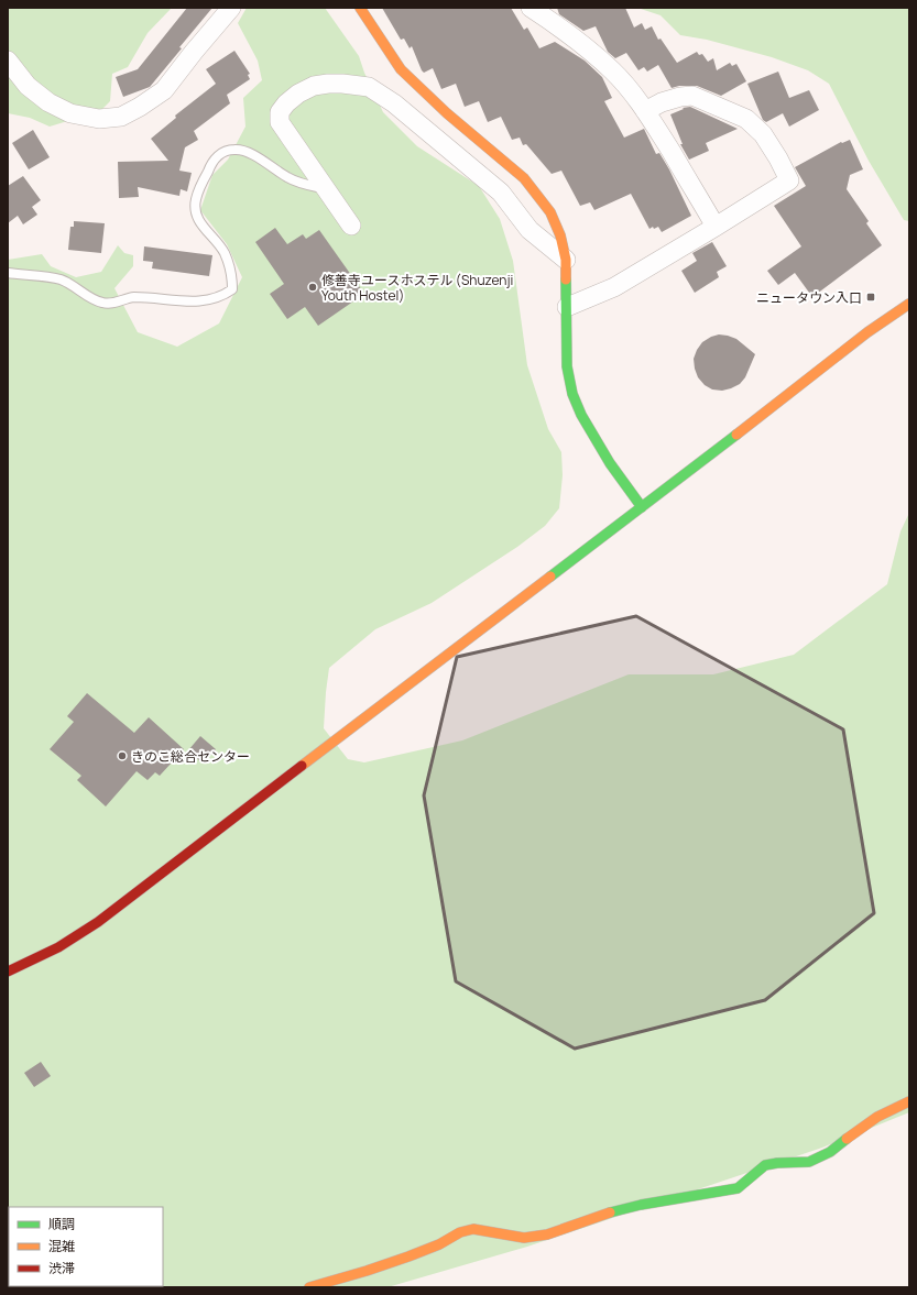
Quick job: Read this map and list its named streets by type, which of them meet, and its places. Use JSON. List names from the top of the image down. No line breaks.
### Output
{"places":{"other":["修善寺ユースホステル (Shuzenji Youth Hostel)","きのこ総合センター"],"transit":["ニュータウン入口"]},"legend":["順調","混雑","渋滞"]}
